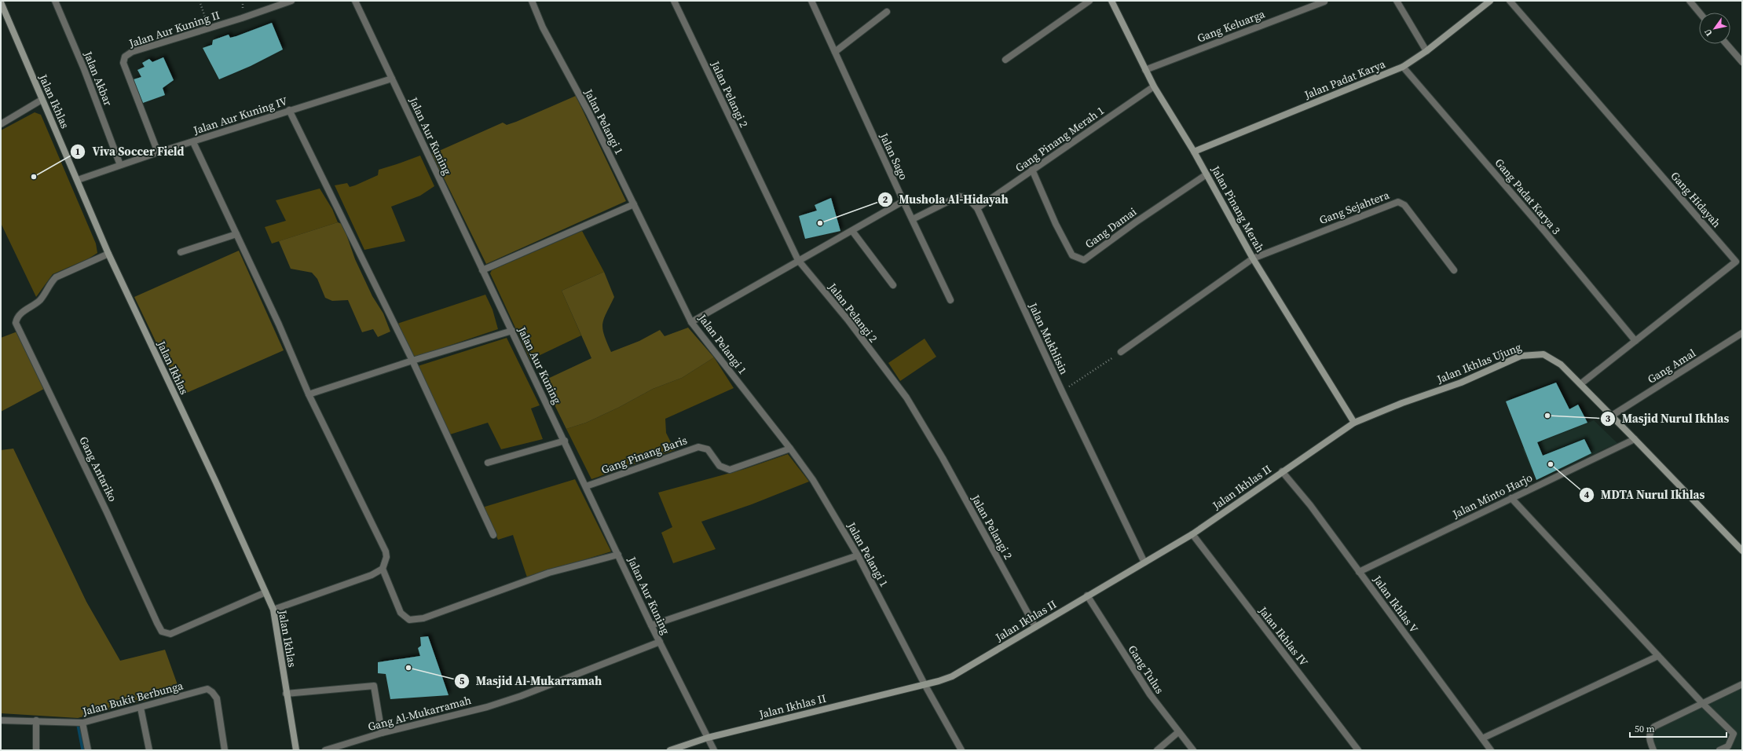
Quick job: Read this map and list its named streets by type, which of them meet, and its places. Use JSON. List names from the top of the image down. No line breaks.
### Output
{"streets":{"street":["Gang Keluarga","Jalan Aur Kuning II","Jalan Akbar","Jalan Padat Karya","Jalan Pelangi 2","Jalan Ikhlas","Jalan Aur Kuning IV","Jalan Pelangi 1","Jalan Aur Kuning","Gang Pinang Merah 1","Jalan Sago","Gang Padat Karya 3","Gang Hidayah","Gang Sejahtera","Jalan Pinang Merah","Gang Damai","Jalan Mukhlisin","Jalan Ikhlas Ujung","Gang Amal","Gang Pinang Baris","Gang Antariko","Jalan Ikhlas II","Jalan Minto Harjo","Jalan Ikhlas V","Jalan Ikhlas IV","Gang Tulus","Jalan Bukit Berbunga","Gang Al-Mukarramah"]},"crossings":[["Gang Keluarga","Jalan Pinang Merah"],["Jalan Aur Kuning II","Jalan Aur Kuning IV"],["Jalan Akbar","Jalan Aur Kuning IV"],["Jalan Padat Karya","Gang Padat Karya 3"],["Jalan Padat Karya","Jalan Pinang Merah"],["Jalan Pelangi 2","Jalan Ikhlas II"],["Jalan Ikhlas","Jalan Aur Kuning IV"],["Jalan Ikhlas","Gang Antariko"],["Jalan Aur Kuning IV","Jalan Aur Kuning"],["Jalan Pelangi 1","Gang Pinang Baris"],["Jalan Pelangi 1","Jalan Ikhlas II"],["Jalan Aur Kuning","Gang Pinang Baris"],["Jalan Aur Kuning","Jalan Ikhlas II"],["Jalan Aur Kuning","Gang Al-Mukarramah"],["Gang Pinang Merah 1","Jalan Pinang Merah"],["Gang Pinang Merah 1","Gang Damai"],["Gang Pinang Merah 1","Jalan Mukhlisin"],["Gang Padat Karya 3","Gang Hidayah"],["Gang Hidayah","Jalan Ikhlas Ujung"],["Gang Sejahtera","Jalan Pinang Merah"],["Jalan Pinang Merah","Gang Damai"],["Jalan Pinang Merah","Jalan Ikhlas Ujung"],["Jalan Pinang Merah","Jalan Ikhlas II"],["Jalan Mukhlisin","Jalan Ikhlas II"],["Jalan Ikhlas Ujung","Gang Amal"],["Jalan Ikhlas Ujung","Jalan Ikhlas II"],["Jalan Ikhlas Ujung","Jalan Minto Harjo"],["Jalan Ikhlas II","Jalan Ikhlas V"],["Jalan Ikhlas II","Jalan Ikhlas IV"],["Jalan Ikhlas II","Gang Tulus"],["Jalan Minto Harjo","Jalan Ikhlas V"]],"places":["Viva Soccer Field","Mushola Al-Hidayah","Masjid Nurul Ikhlas","MDTA Nurul Ikhlas","Masjid Al-Mukarramah"],"scale_bar":"50 m","north":"bottom left"}
